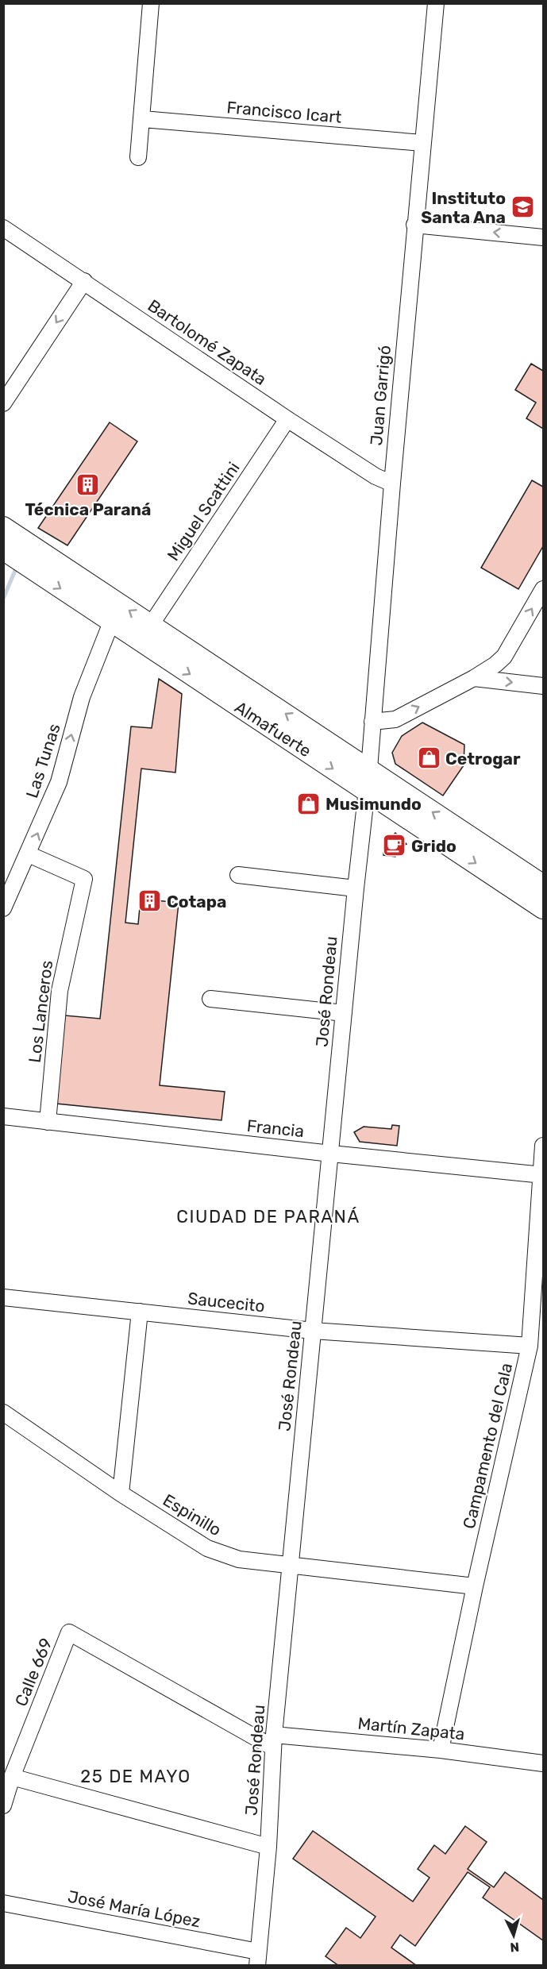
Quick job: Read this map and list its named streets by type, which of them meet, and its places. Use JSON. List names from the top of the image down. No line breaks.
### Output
{"streets":{"main road":["Almafuerte"],"street":["Francisco Icart","Bartolomé Zapata","Juan Garrigó","Miguel Scattini","Las Tunas","José Rondeau","Los Lanceros","Francia","Saucecito","Campamento del Cala","Espinillo","Calle 669","Martín Zapata","José María López"]},"crossings":[["Francisco Icart","Juan Garrigó"],["Bartolomé Zapata","Juan Garrigó"],["Bartolomé Zapata","Miguel Scattini"],["Juan Garrigó","Almafuerte"],["Juan Garrigó","José Rondeau"],["Miguel Scattini","Almafuerte"],["Almafuerte","Las Tunas"],["Almafuerte","José Rondeau"],["Las Tunas","Los Lanceros"],["José Rondeau","Francia"],["José Rondeau","Saucecito"],["José Rondeau","Espinillo"],["José Rondeau","Martín Zapata"],["José Rondeau","José María López"],["Los Lanceros","Francia"],["Francia","Campamento del Cala"],["Saucecito","Campamento del Cala"],["Campamento del Cala","Espinillo"],["Campamento del Cala","Martín Zapata"],["Calle 669","Martín Zapata"]],"one_way":["Las Tunas"],"districts":["CIUDAD DE PARANÁ","25 DE MAYO"],"places":{"school or university":["Instituto Santa Ana"],"building":["Técnica Paraná","Cotapa"],"shop":["Cetrogar","Musimundo"],"cafe":["Grido"]},"north":"bottom"}
